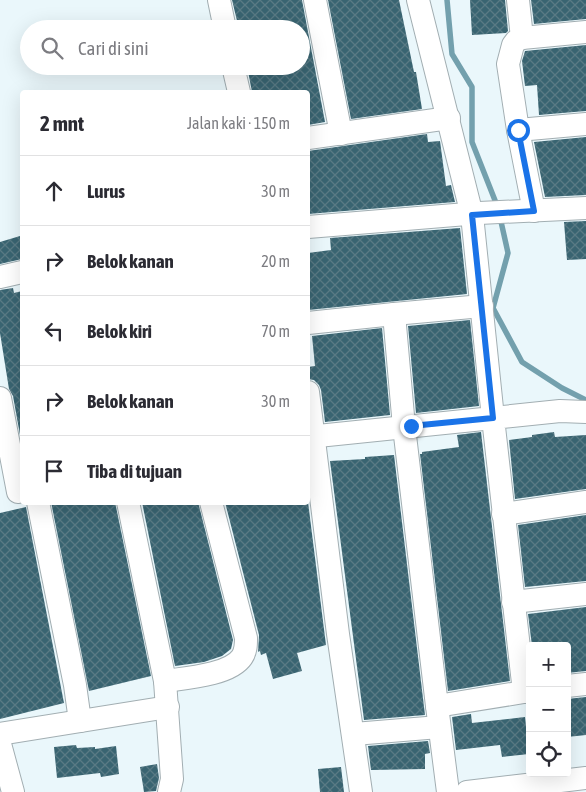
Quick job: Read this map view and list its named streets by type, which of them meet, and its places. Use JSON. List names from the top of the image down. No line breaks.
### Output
{"page":{"search":"Cari di sini","heading":["2 mnt","Jalan kaki · 150 m"],"list":[["Lurus","30 m"],["Belok kanan","20 m"],["Belok kiri","70 m"],["Belok kanan","30 m"],"Tiba di tujuan"],"map_buttons":["+","−"]}}
